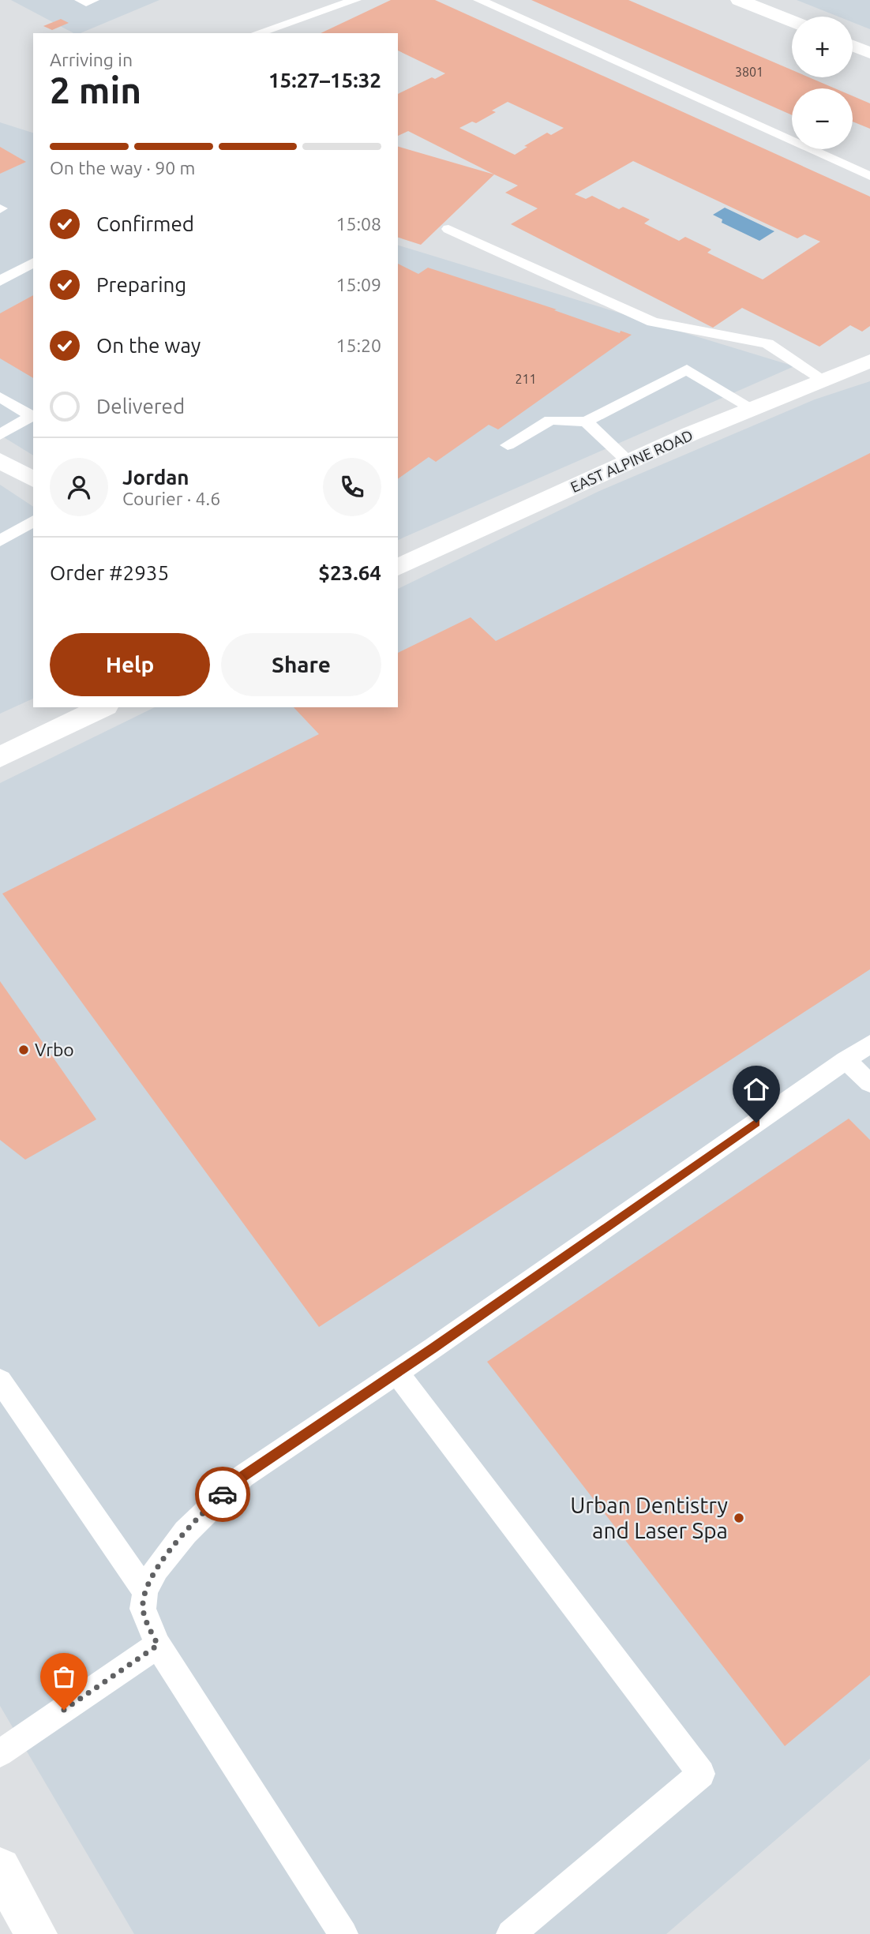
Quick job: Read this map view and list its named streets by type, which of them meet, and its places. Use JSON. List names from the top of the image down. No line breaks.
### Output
{"streets":{"street":["EAST ALPINE ROAD"]},"places":["Vrbo","Urban Dentistry and Laser Spa"],"house_numbers":["3801","211"],"page":{"map_buttons":["+","−"],"heading":["2 min","Arriving in","15:27–15:32"],"panel":["Jordan","Courier · 4.6","Order #2935","$23.64"],"bar":"On the way · 90 m","list":[["Confirmed","15:08"],["Preparing","15:09"],["On the way","15:20"],"Delivered"],"buttons":["Help","Share"]}}
